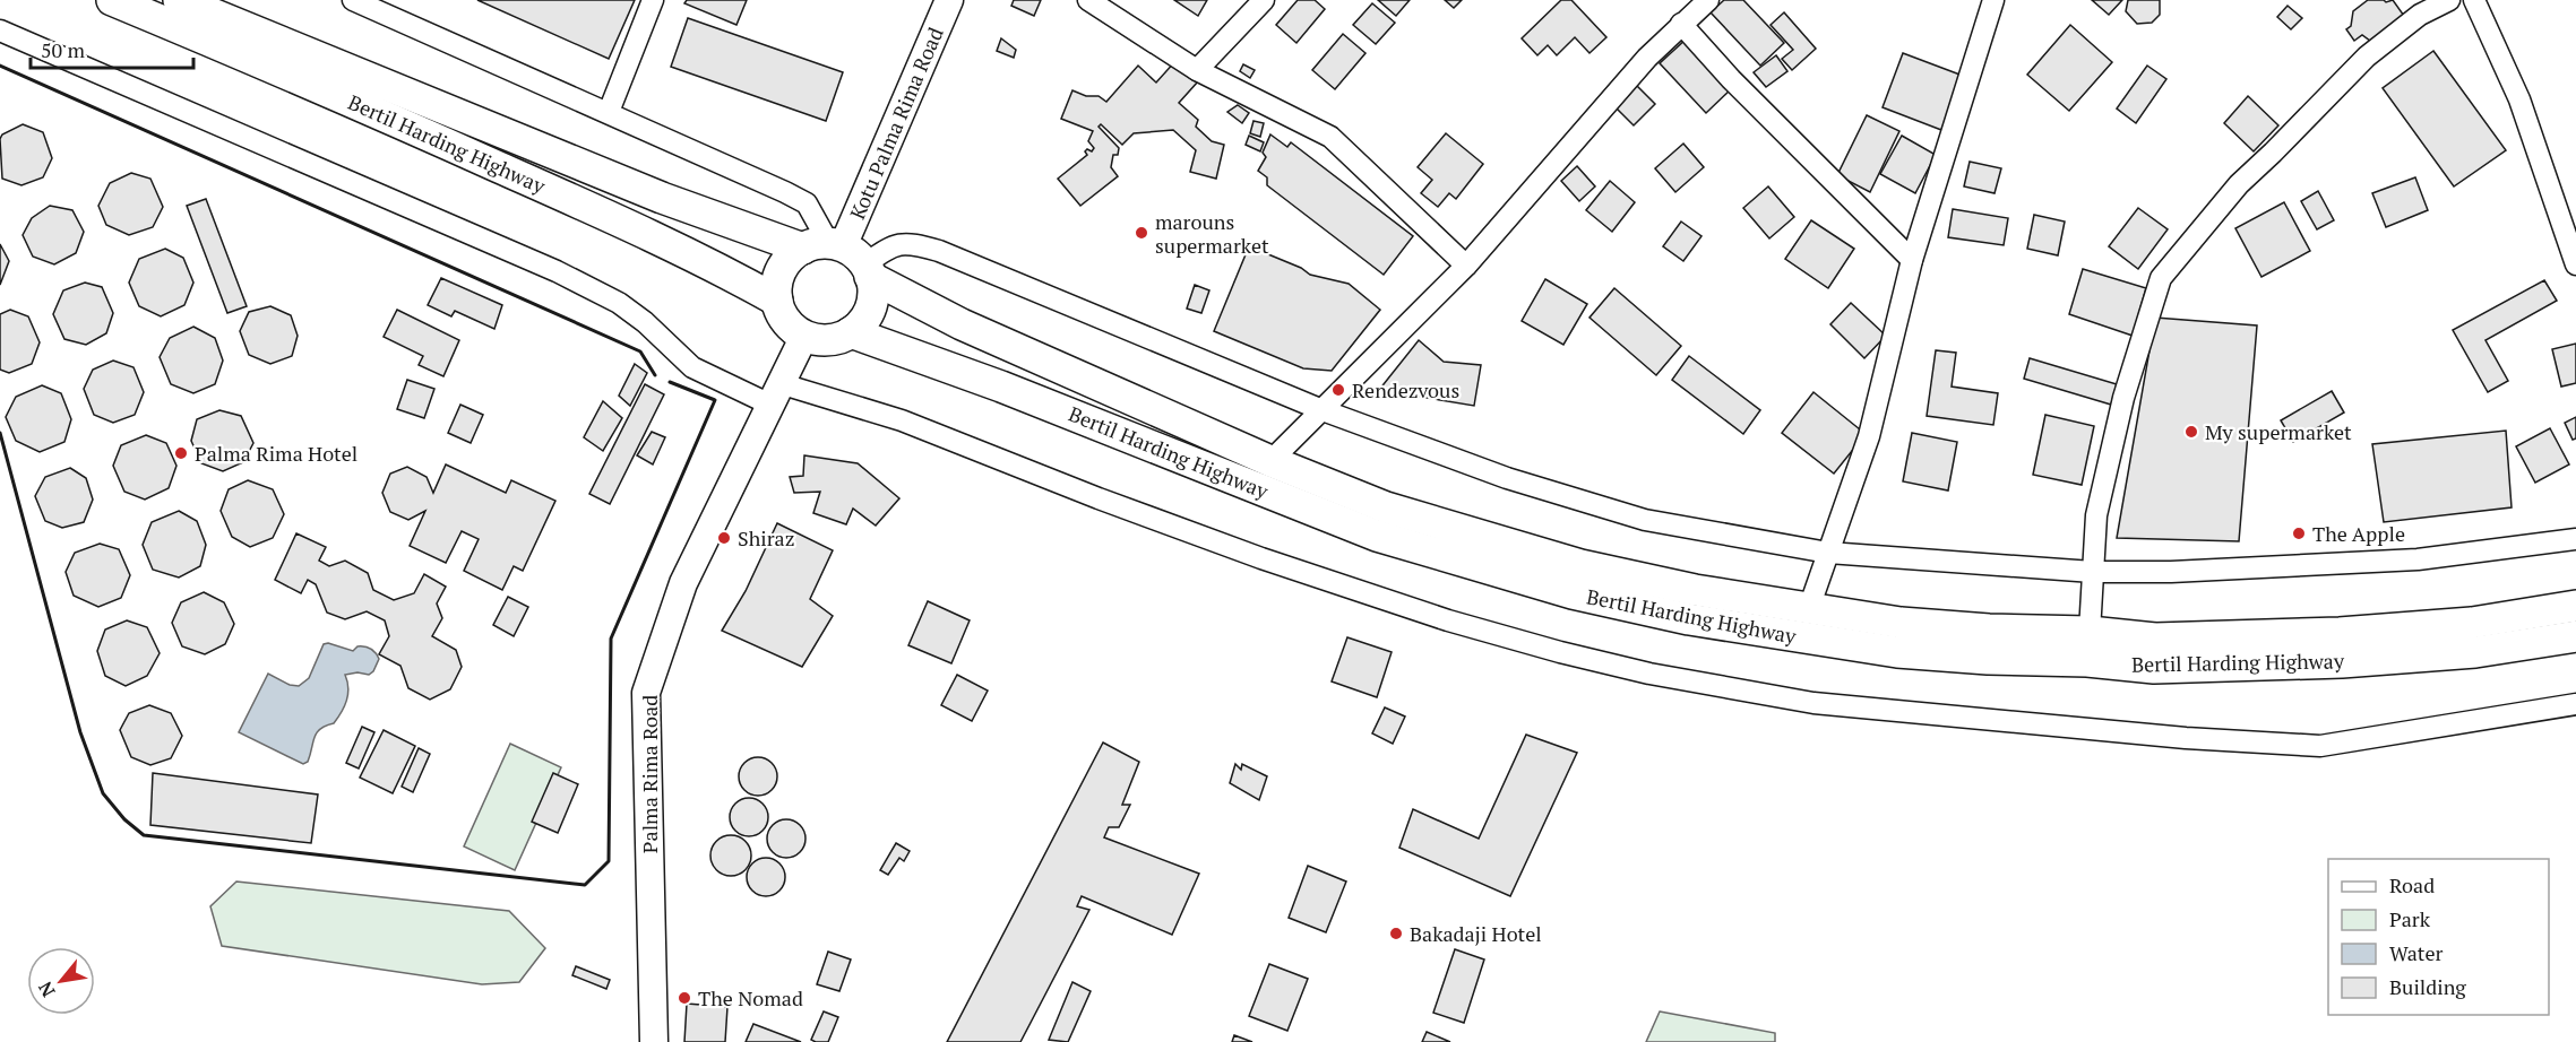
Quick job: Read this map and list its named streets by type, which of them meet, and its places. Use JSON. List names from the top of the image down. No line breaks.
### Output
{"streets":{"main road":["Bertil Harding Highway"],"street":["Kotu Palma Rima Road","Palma Rima Road"]},"crossings":[["Kotu Palma Rima Road","Bertil Harding Highway"],["Kotu Palma Rima Road","Palma Rima Road"],["Bertil Harding Highway","Palma Rima Road"]],"places":["marouns supermarket","Rendezvous","My supermarket","Palma Rima Hotel","The Apple","Shiraz","Bakadaji Hotel","The Nomad"],"legend":["Road","Park","Water","Building"],"scale_bar":"50 m","north":"bottom left"}
